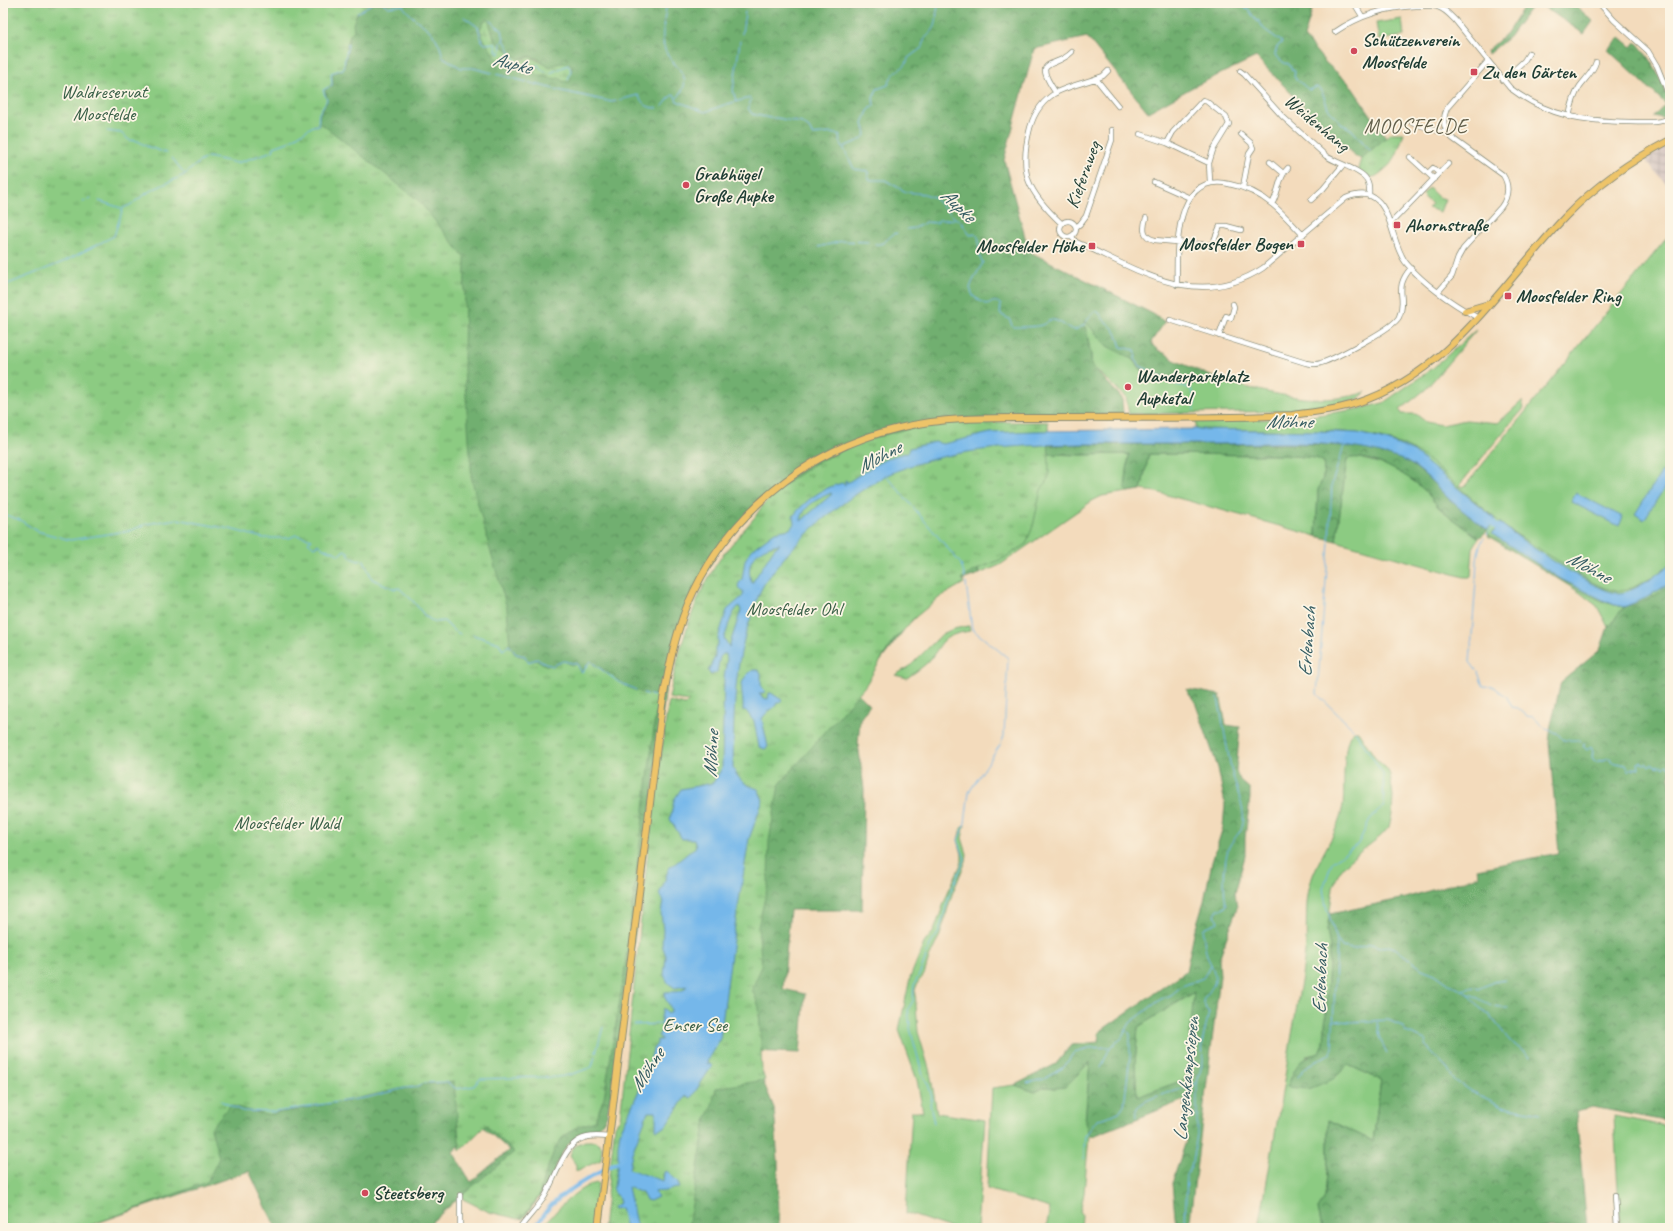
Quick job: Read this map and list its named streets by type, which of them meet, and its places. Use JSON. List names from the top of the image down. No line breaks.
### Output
{"streets":{"street":["Weidenhang","Kiefernweg"]},"districts":["MOOSFELDE"],"water":["Aupke","Möhne","Erlenbach","Langenkampsiepen"],"parks":["Waldreservat Moosfelde","Moosfelder Ohl","Moosfelder Wald","Enser See"],"places":{"other":["Schützenverein Moosfelde","Grabhügel Große Aupke","Wanderparkplatz Aupketal","Steetsberg"],"transit":["Zu den Gärten","Ahornstraße","Moosfelder Bogen","Moosfelder Höhe","Moosfelder Ring"]}}
